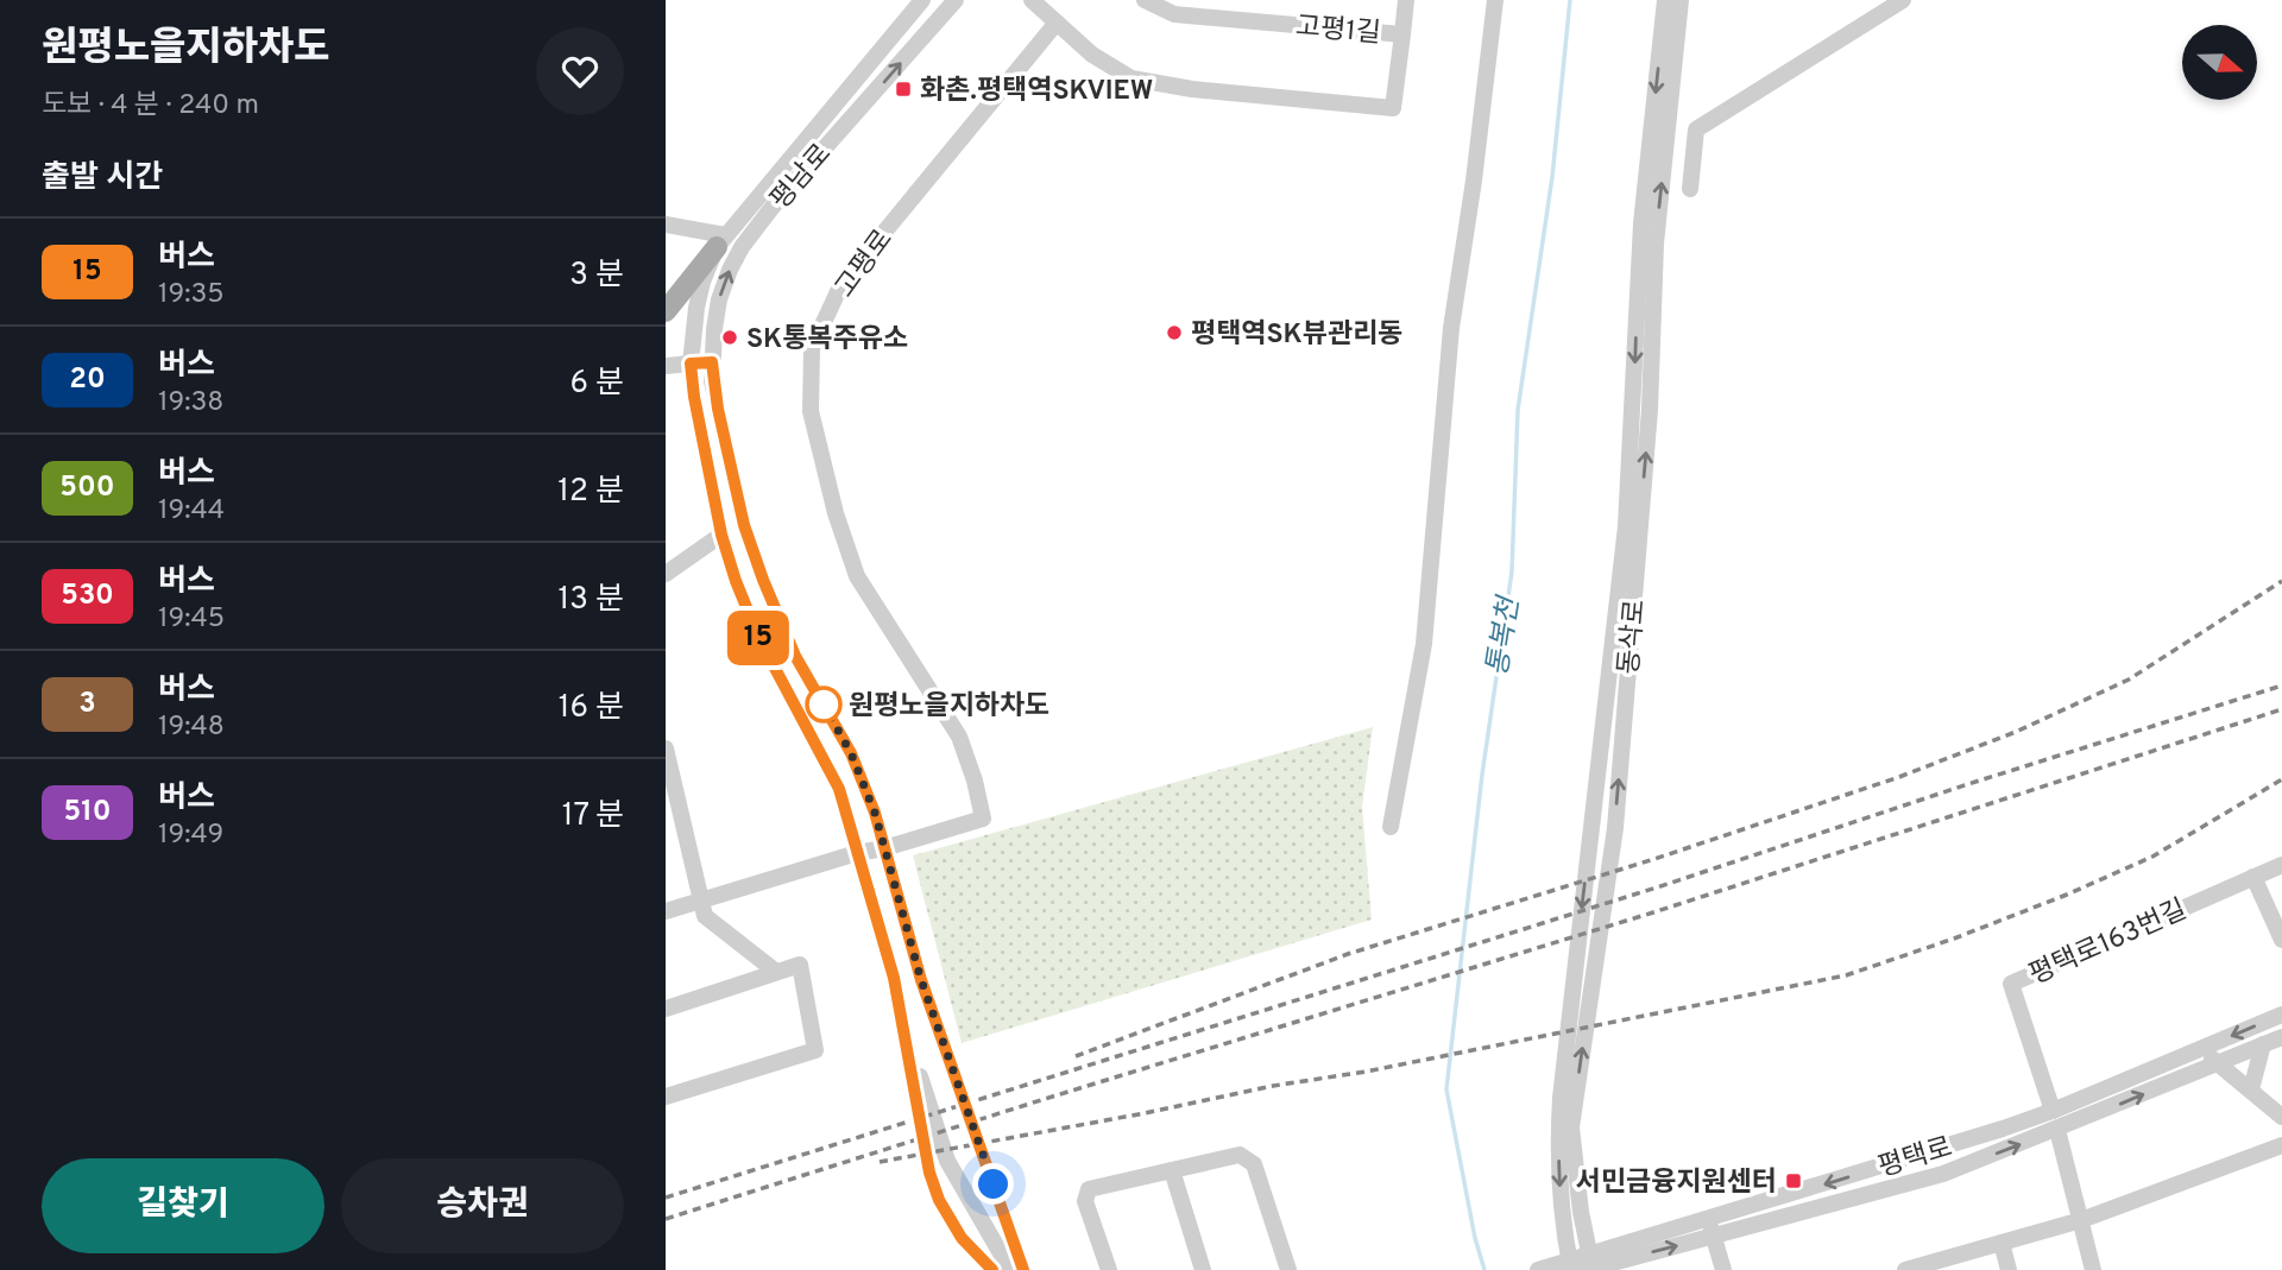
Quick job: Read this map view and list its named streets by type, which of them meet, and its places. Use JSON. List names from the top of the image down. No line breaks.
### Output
{"streets":{"street":["고평1길","평남로","고평로","동삭로","평택로163번길","평택로"]},"crossings":[["평남로","고평로"],["동삭로","평택로"],["평택로163번길","평택로"]],"water":["통복천"],"places":{"transit":["화촌.평택역SKVIEW","서민금융지원센터"],"other":["평택역SK뷰관리동","SK통복주유소","원평노을지하차도"]},"lines":["bus line 15"],"north":"right","page":{"heading":[["원평노을지하차도","도보 · 4 분 · 240 m"],"출발 시간"],"on_map":"15","list":[{"mark":"15","name":"버스","note":"19:35","value":"3 분"},{"mark":"20","name":"버스","note":"19:38","value":"6 분"},{"mark":"500","name":"버스","note":"19:44","value":"12 분"},{"mark":"530","name":"버스","note":"19:45","value":"13 분"},{"mark":"3","name":"버스","note":"19:48","value":"16 분"},{"mark":"510","name":"버스","note":"19:49","value":"17 분"}],"buttons":["길찾기","승차권"]}}
